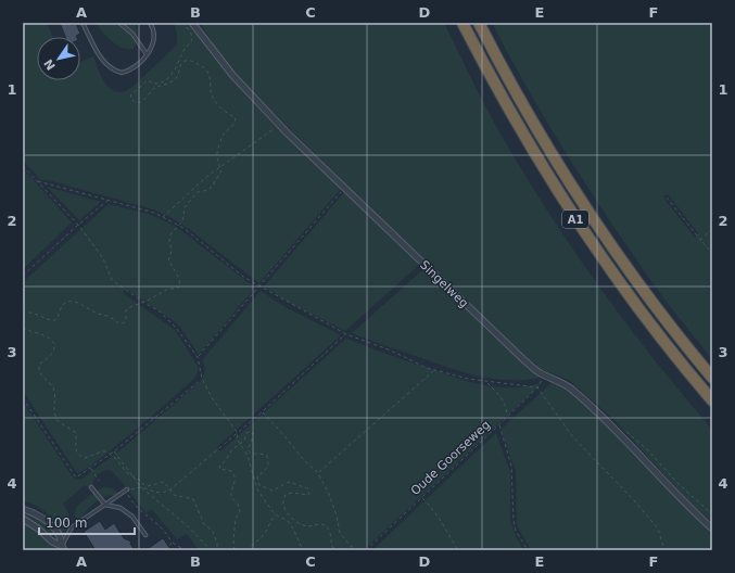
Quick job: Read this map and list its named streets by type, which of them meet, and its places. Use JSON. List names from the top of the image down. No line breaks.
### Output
{"streets":{"highway":["A1"],"street":["Singelweg"],"path":["Oude Goorseweg"]},"crossings":[["Singelweg","Oude Goorseweg"]],"scale_bar":"100 m","north":"bottom left","grid":{"columns":["A","B","C","D","E","F"],"rows":["1","2","3","4"]}}
